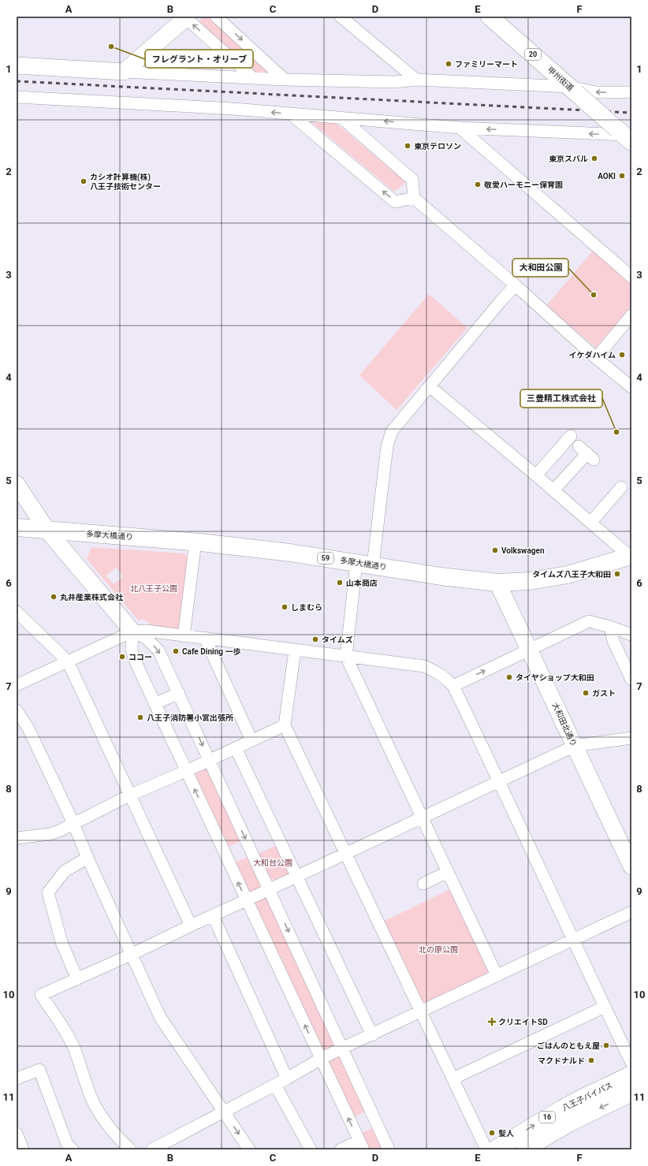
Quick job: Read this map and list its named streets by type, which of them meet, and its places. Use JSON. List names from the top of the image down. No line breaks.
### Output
{"streets":{"main road":["20","甲州街道","多摩大橋通り","59","八王子バイパス","16"],"street":["大和田北通り"]},"crossings":[["多摩大橋通り","大和田北通り"]],"parks":["北八王子公園","大和台公園","北の原公園"],"places":{"other":["フレグラント・オリーブ","ファミリーマート","東京テロソン","東京スバル","AOKI","カシオ計算機(株) 八王子技術センター","敬愛ハーモニー保育園","大和田公園","イケダハイム","三豊精工株式会社","Volkswagen","タイムズ八王子大和田","山本商店","丸井産業株式会社","しまむら","タイムズ","Cafe Dining 一歩","ココー","タイヤショップ大和田","ガスト","八王子消防署小宮出張所","ごはんのともえ屋","マクドナルド","髪人"],"health":["クリエイトSD"]},"grid":{"columns":["A","B","C","D","E","F"],"rows":["1","2","3","4","5","6","7","8","9","10","11"]}}
